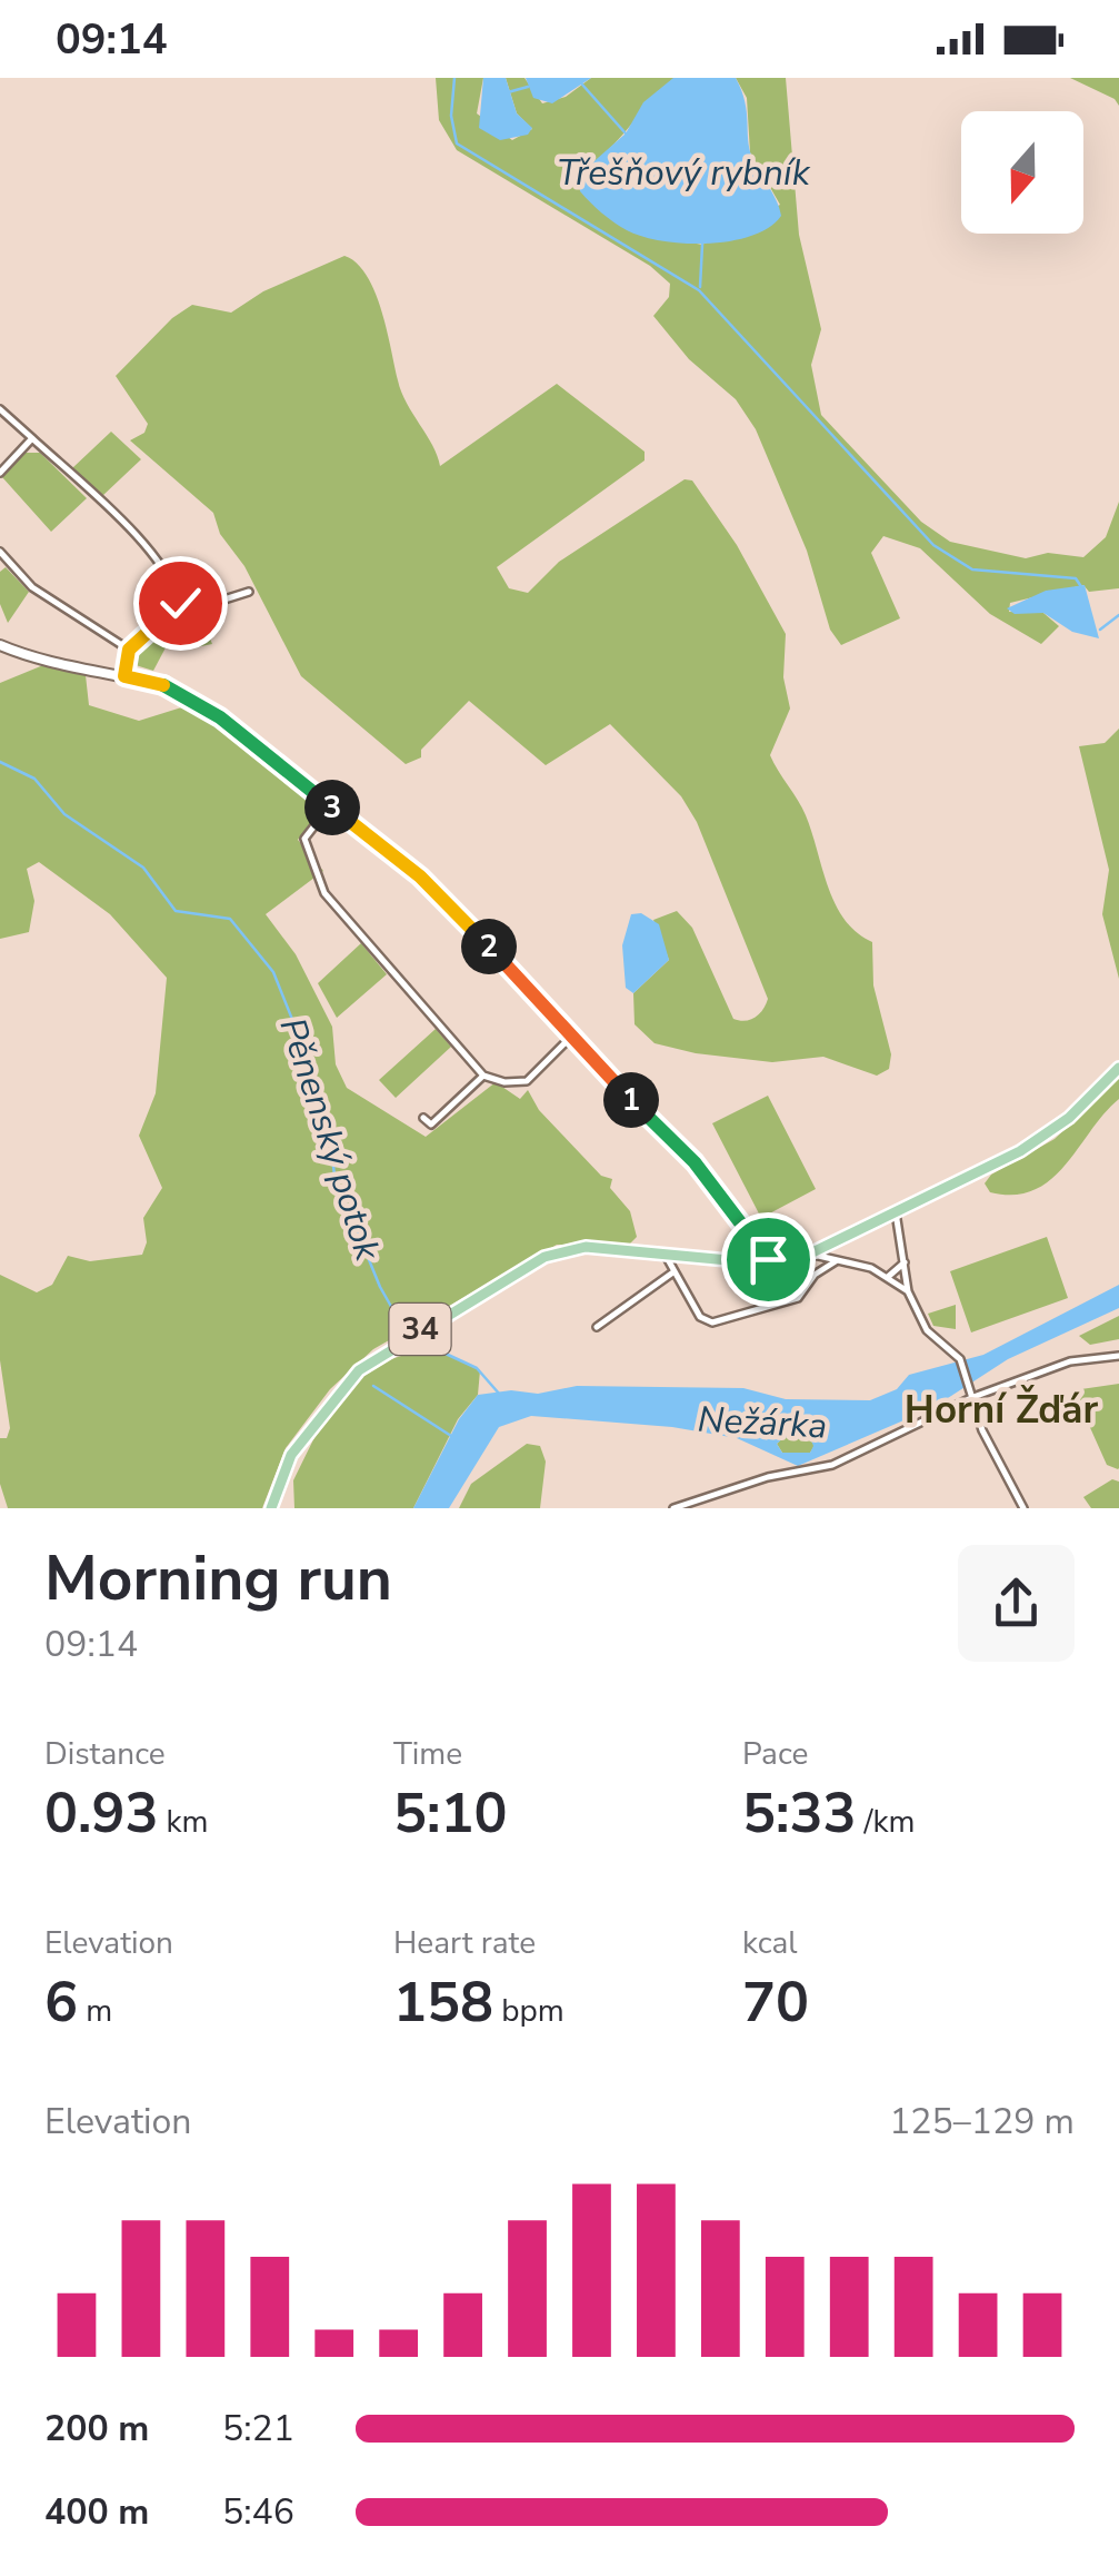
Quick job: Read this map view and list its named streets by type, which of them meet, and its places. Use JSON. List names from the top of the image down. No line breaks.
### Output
{"streets":{"main road":["34"]},"districts":["Horní Žďár"],"water":["Třešňový rybník","Pěnenský potok","Nežárka"],"north":"bottom","page":{"status":"09:14","pins":["3","2","1"],"heading":["Morning run","09:14"],"stats":[["Distance","0.93 km"],["Time","5:10"],["Pace","5:33 /km"],["Elevation","6 m"],["Heart rate","158 bpm"],["kcal","70"]],"chart":["Elevation","125–129 m"],"list":[{"name":"200 m","note":"5:21"},{"name":"400 m","note":"5:46"}]}}
